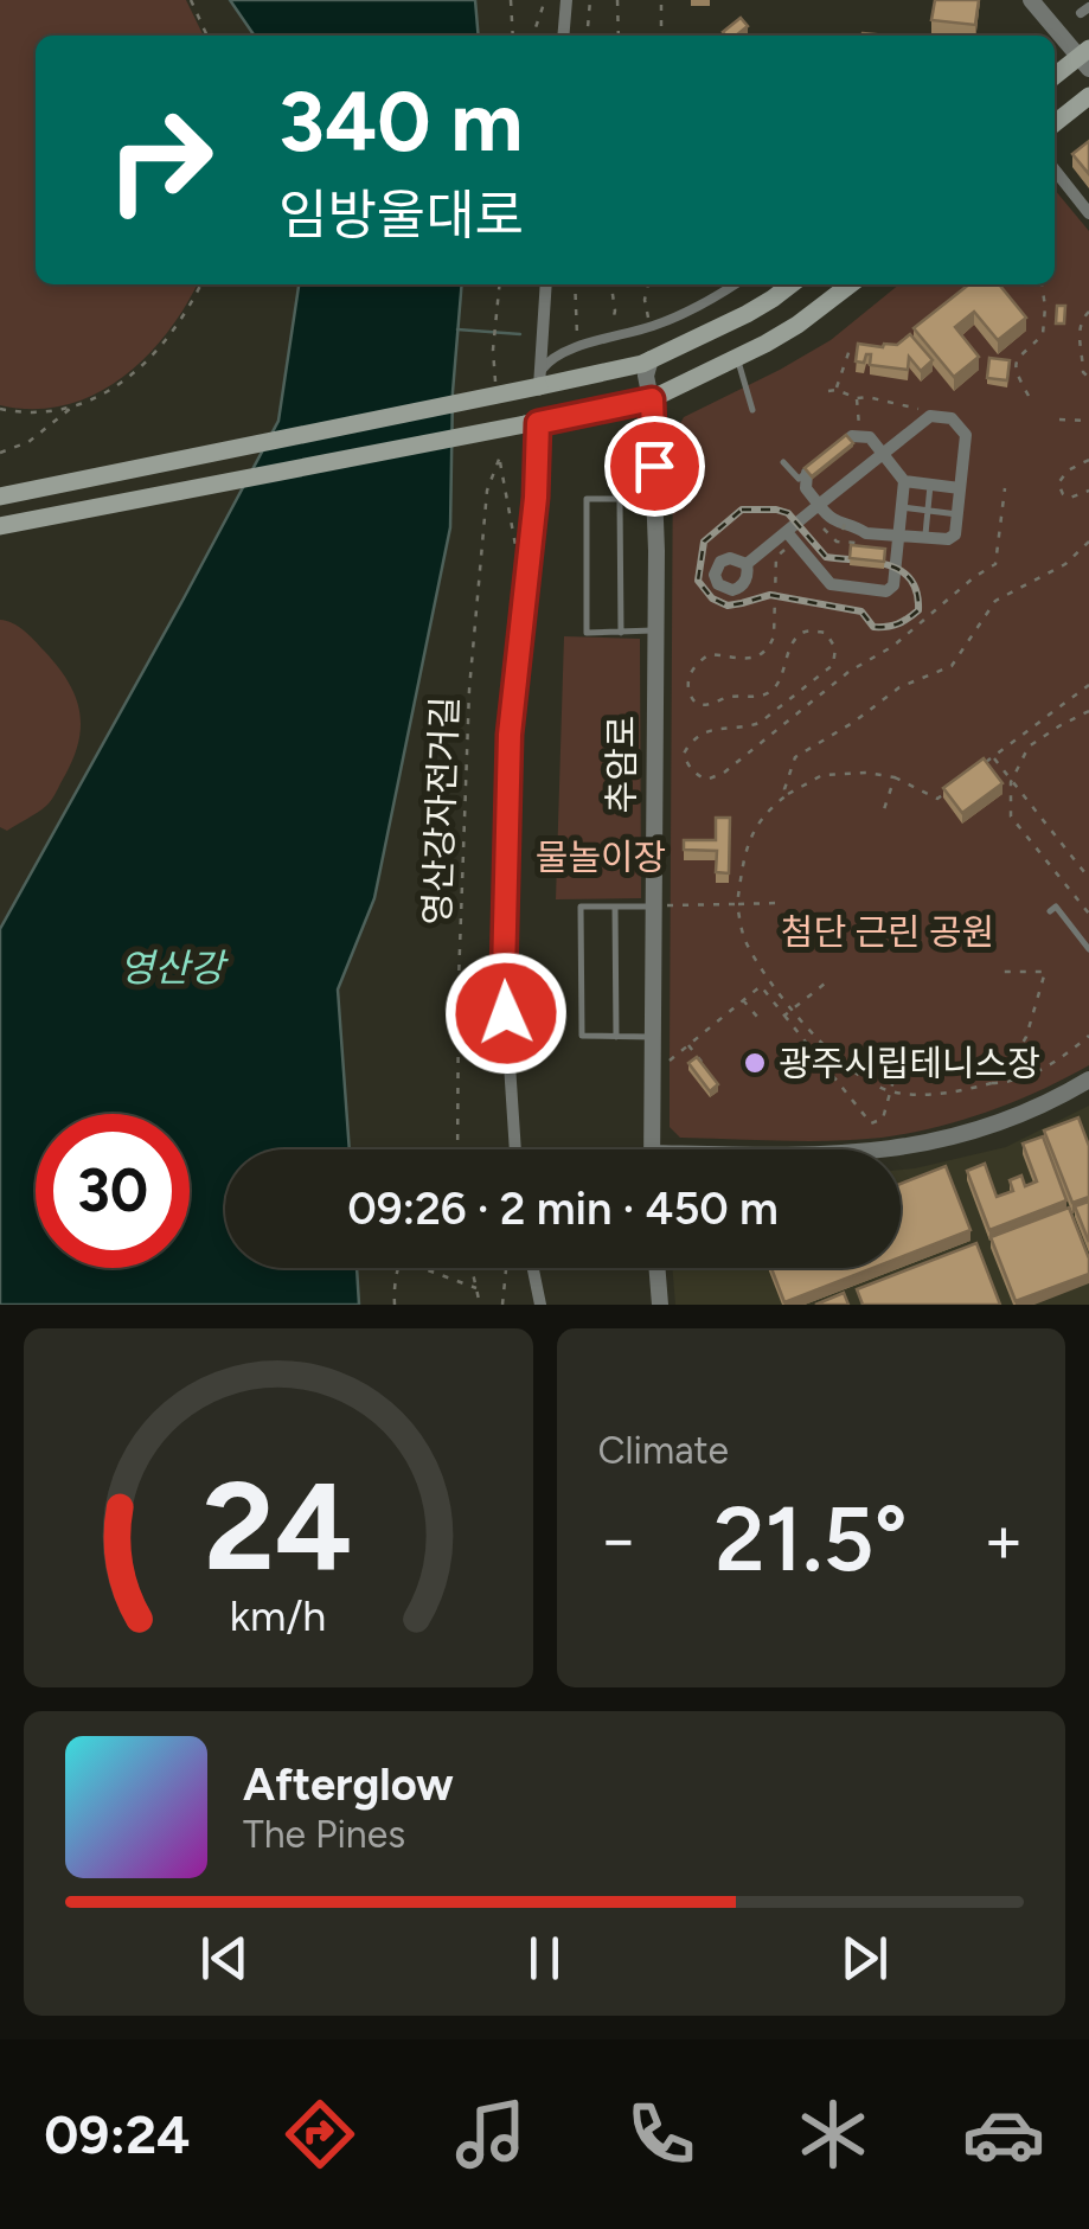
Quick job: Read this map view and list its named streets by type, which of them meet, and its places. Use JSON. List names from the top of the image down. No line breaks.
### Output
{"streets":{"street":["추암로"],"path":["영산강자전거길"]},"water":["영산강"],"parks":["물놀이장","첨단 근린 공원"],"places":["광주시립테니스장"],"page":{"turn":["340 m","임방울대로"],"limit":"30","trip":"09:26 · 2 min · 450 m","tile":"Climate","heat":["−","21.5°","+"],"song":["Afterglow","The Pines"],"tabs":"09:24","gauge":["24","km/h"]}}
